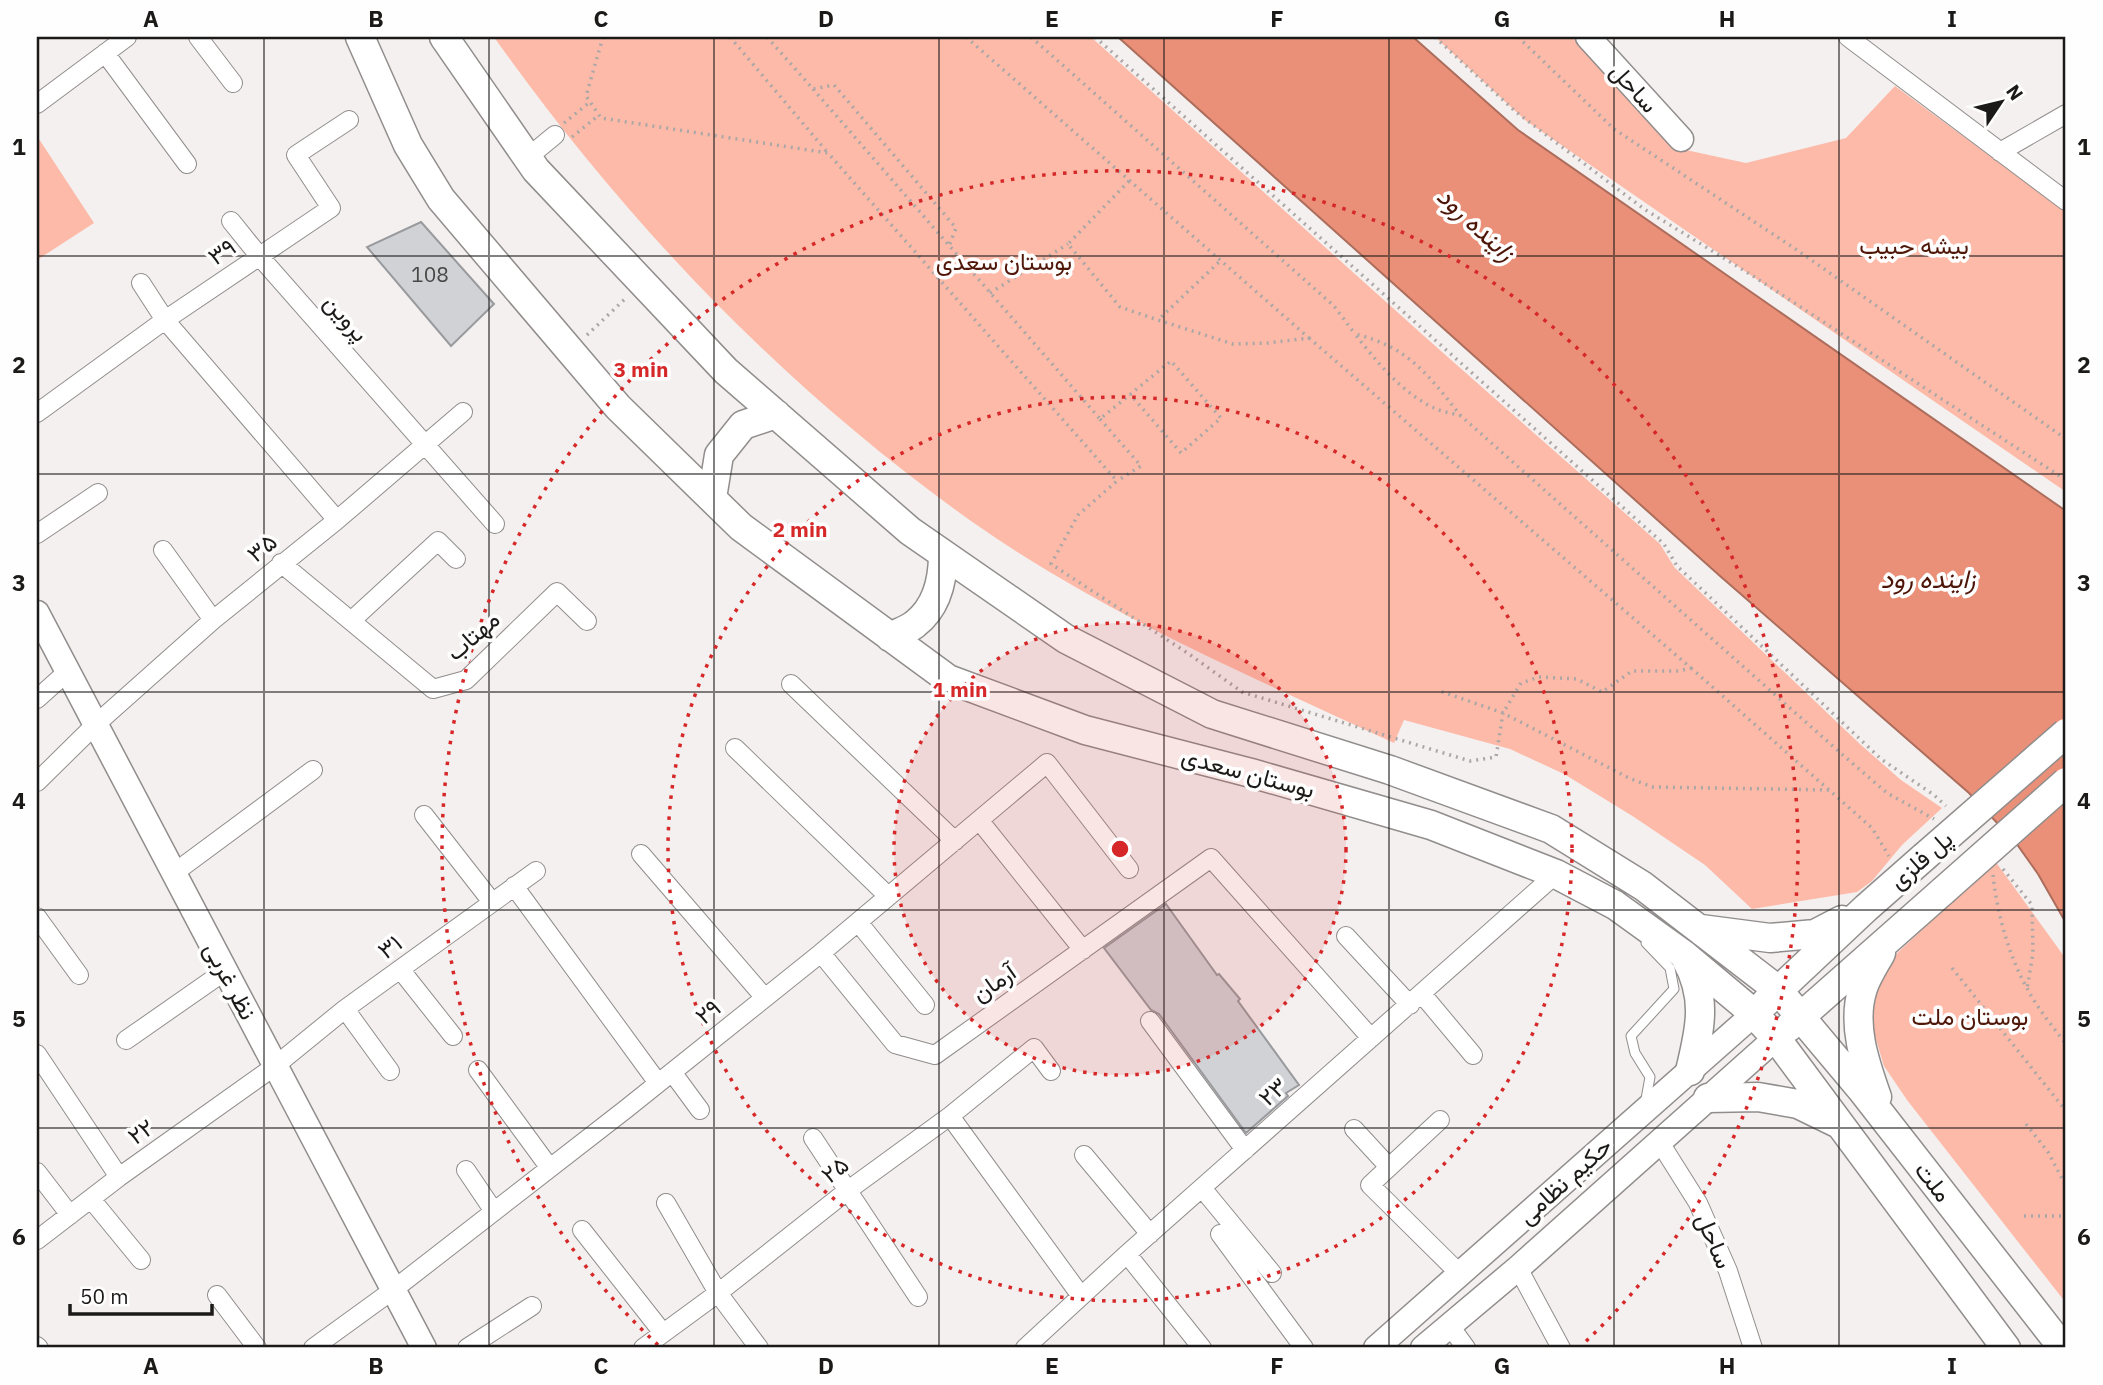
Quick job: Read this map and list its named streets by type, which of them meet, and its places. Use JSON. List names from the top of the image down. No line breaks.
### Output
{"streets":{"main road":["ساحل","بوستان سعدی","پل فلزی","نظر غربی","حکیم نظامی","ملت"],"street":["۳۹","پروین","۳۵","مهتاب","۳۱","آرمان","۲۹","۲۳","۲۲","۲۵"]},"crossings":[["ساحل","حکیم نظامی"],["۳۹","پروین"],["پروین","۳۵"],["۳۵","مهتاب"],["۳۵","نظر غربی"],["بوستان سعدی","پل فلزی"],["بوستان سعدی","۲۳"],["بوستان سعدی","حکیم نظامی"],["بوستان سعدی","ملت"],["پل فلزی","حکیم نظامی"],["پل فلزی","ملت"],["۳۱","نظر غربی"],["۳۱","۲۲"],["نظر غربی","۲۹"],["نظر غربی","۲۲"],["آرمان","۲۹"],["آرمان","۲۳"],["حکیم نظامی","ملت"]],"water":["زاینده رود"],"parks":["بیشه حبیب","بوستان سعدی","بوستان ملت"],"house_numbers":["108"],"scale_bar":"50 m","north":"top right","grid":{"columns":["A","B","C","D","E","F","G","H","I"],"rows":["1","2","3","4","5","6"]},"rings":["3 min","2 min","1 min"]}
